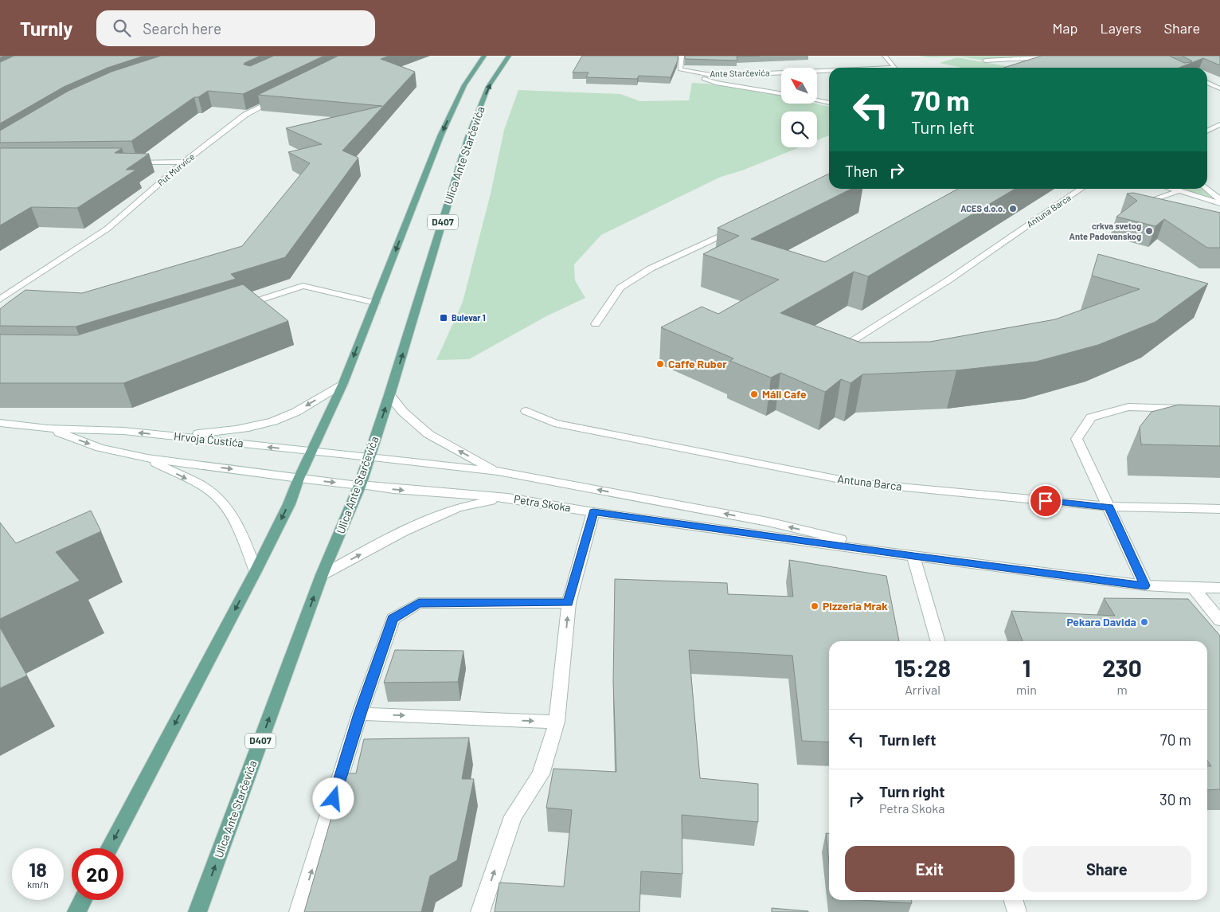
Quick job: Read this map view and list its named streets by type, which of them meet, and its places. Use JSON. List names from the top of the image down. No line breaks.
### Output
{"streets":{"main road":["Ulica Ante Starčevića","D407"],"street":["Ante Starčevića","Put Murvice","Antuna Barca","Hrvoja Ćustića","Petra Skoka"]},"crossings":[["Ulica Ante Starčevića","Hrvoja Ćustića"],["Ulica Ante Starčevića","Petra Skoka"],["Hrvoja Ćustića","Petra Skoka"]],"places":{"other":["ACES d.o.o.","crkva svetog Ante Padovanskog","Caffe Ruber","Máli Cafe","Pizzeria Mrak","Pekara Davida"],"transit":["Bulevar 1"]},"north":"top left","page":{"header":"Turnly","search":"Search here","nav":["Map","Layers","Share"],"turn":["70 m","Turn left"],"then":"Then","eta":["15:28","Arrival","1","min","230","m"],"list":[{"name":"Turn left","value":"70 m"},{"name":"Turn right","note":"Petra Skoka","value":"30 m"}],"buttons":["Exit","Share"],"speed":"18 km/h","limit":"20"}}
